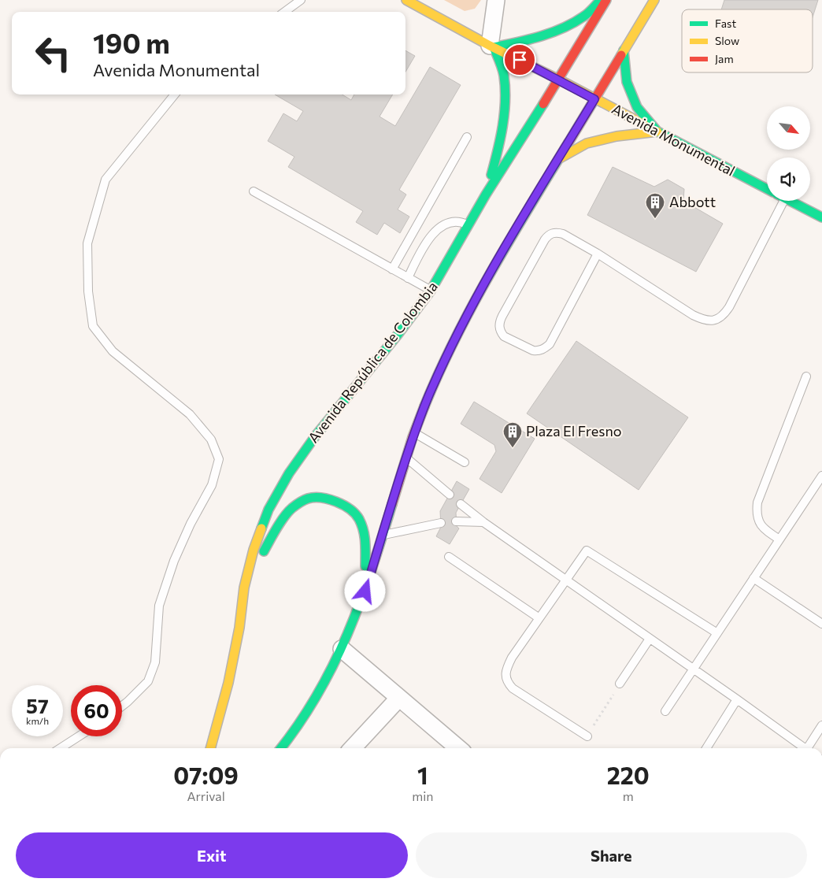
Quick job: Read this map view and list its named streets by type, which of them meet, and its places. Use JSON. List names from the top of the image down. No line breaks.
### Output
{"streets":{"main road":["Avenida Monumental","Avenida República de Colombia"]},"crossings":[["Avenida Monumental","Avenida República de Colombia"]],"places":{"building":["Abbott","Plaza El Fresno"]},"legend":["Fast","Slow","Jam"],"north":"bottom right","page":{"turn":["190 m","Avenida Monumental"],"speed":"57 km/h","limit":"60","eta":["07:09","Arrival","1","min","220","m"],"buttons":["Exit","Share"]}}
